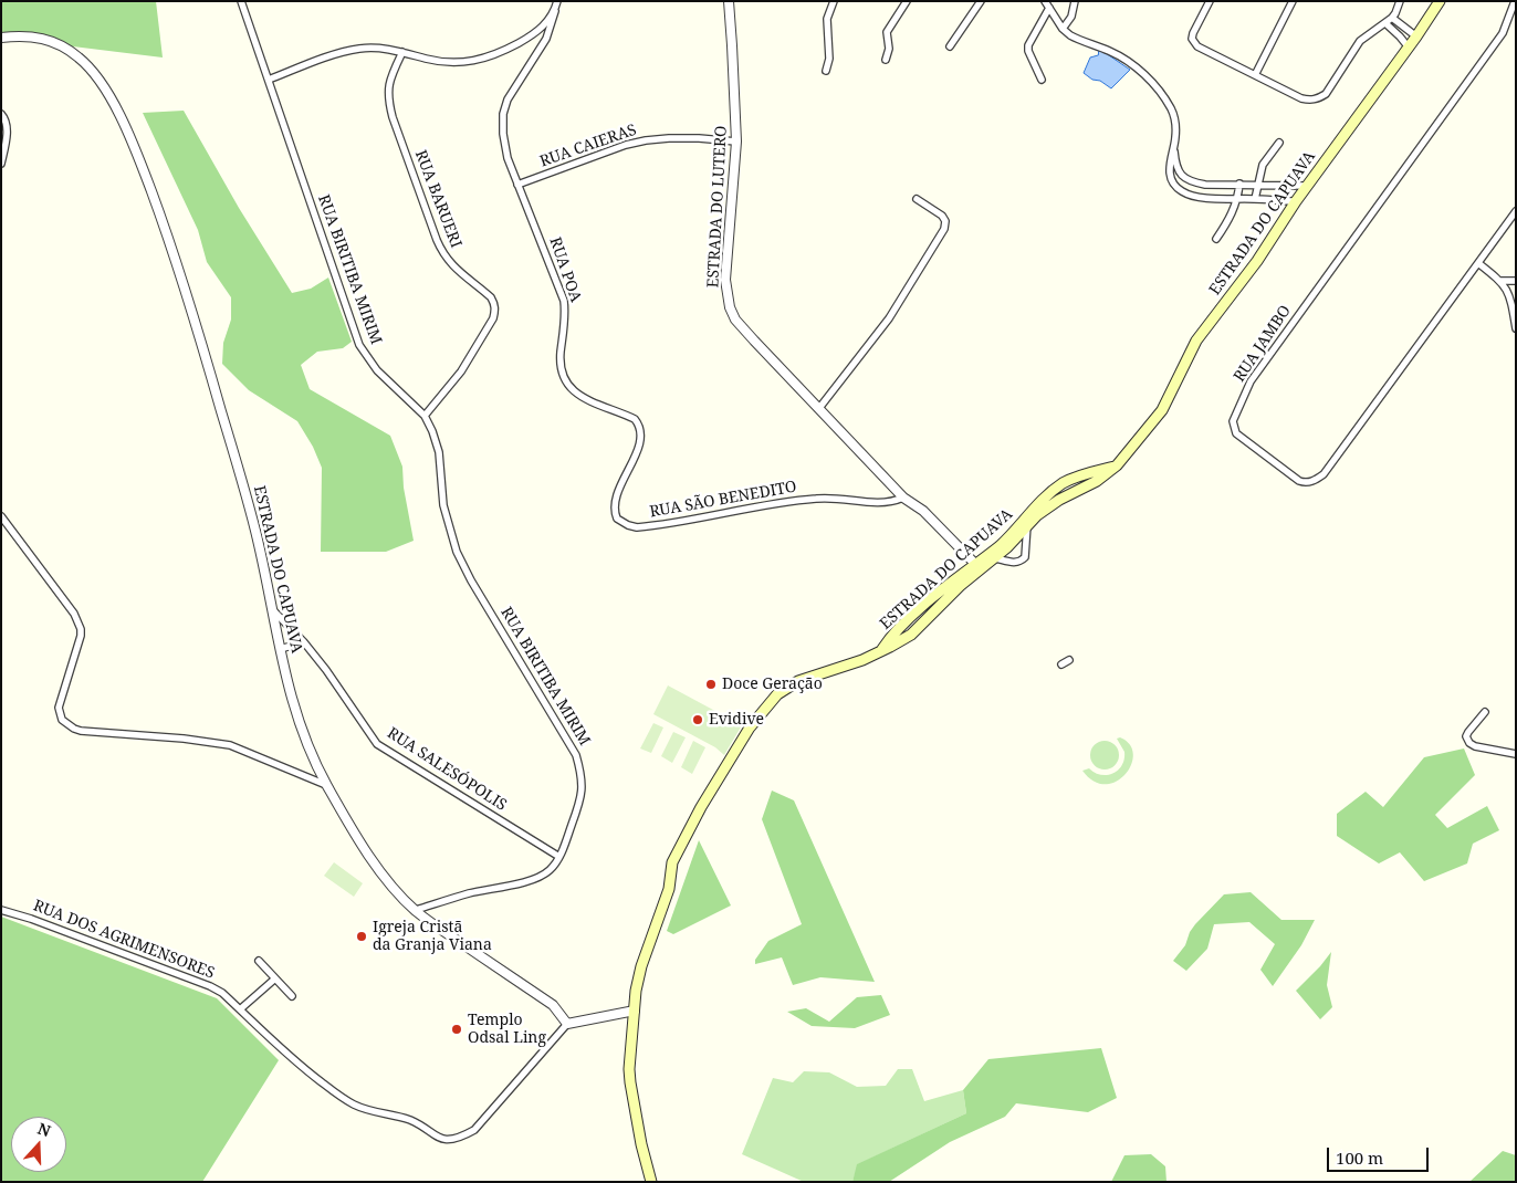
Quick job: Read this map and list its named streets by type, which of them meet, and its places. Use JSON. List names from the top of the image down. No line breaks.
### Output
{"streets":{"main road":["ESTRADA DO CAPUAVA"],"street":["RUA CAIERAS","RUA BARUERI","ESTRADA DO LUTERO","RUA BIRITIBA MIRIM","RUA POA","RUA JAMBO","RUA SÃO BENEDITO","RUA SALESÓPOLIS","RUA DOS AGRIMENSORES"]},"crossings":[["RUA CAIERAS","ESTRADA DO LUTERO"],["RUA CAIERAS","RUA POA"],["RUA BARUERI","RUA BIRITIBA MIRIM"],["ESTRADA DO LUTERO","ESTRADA DO CAPUAVA"],["ESTRADA DO LUTERO","RUA SÃO BENEDITO"],["ESTRADA DO CAPUAVA","RUA SALESÓPOLIS"],["ESTRADA DO CAPUAVA","RUA DOS AGRIMENSORES"],["RUA BIRITIBA MIRIM","RUA SALESÓPOLIS"],["RUA POA","RUA SÃO BENEDITO"]],"places":["Doce Geração","Evidive","Igreja Cristã da Granja Viana","Templo Odsal Ling"],"scale_bar":"100 m","north":"top"}
